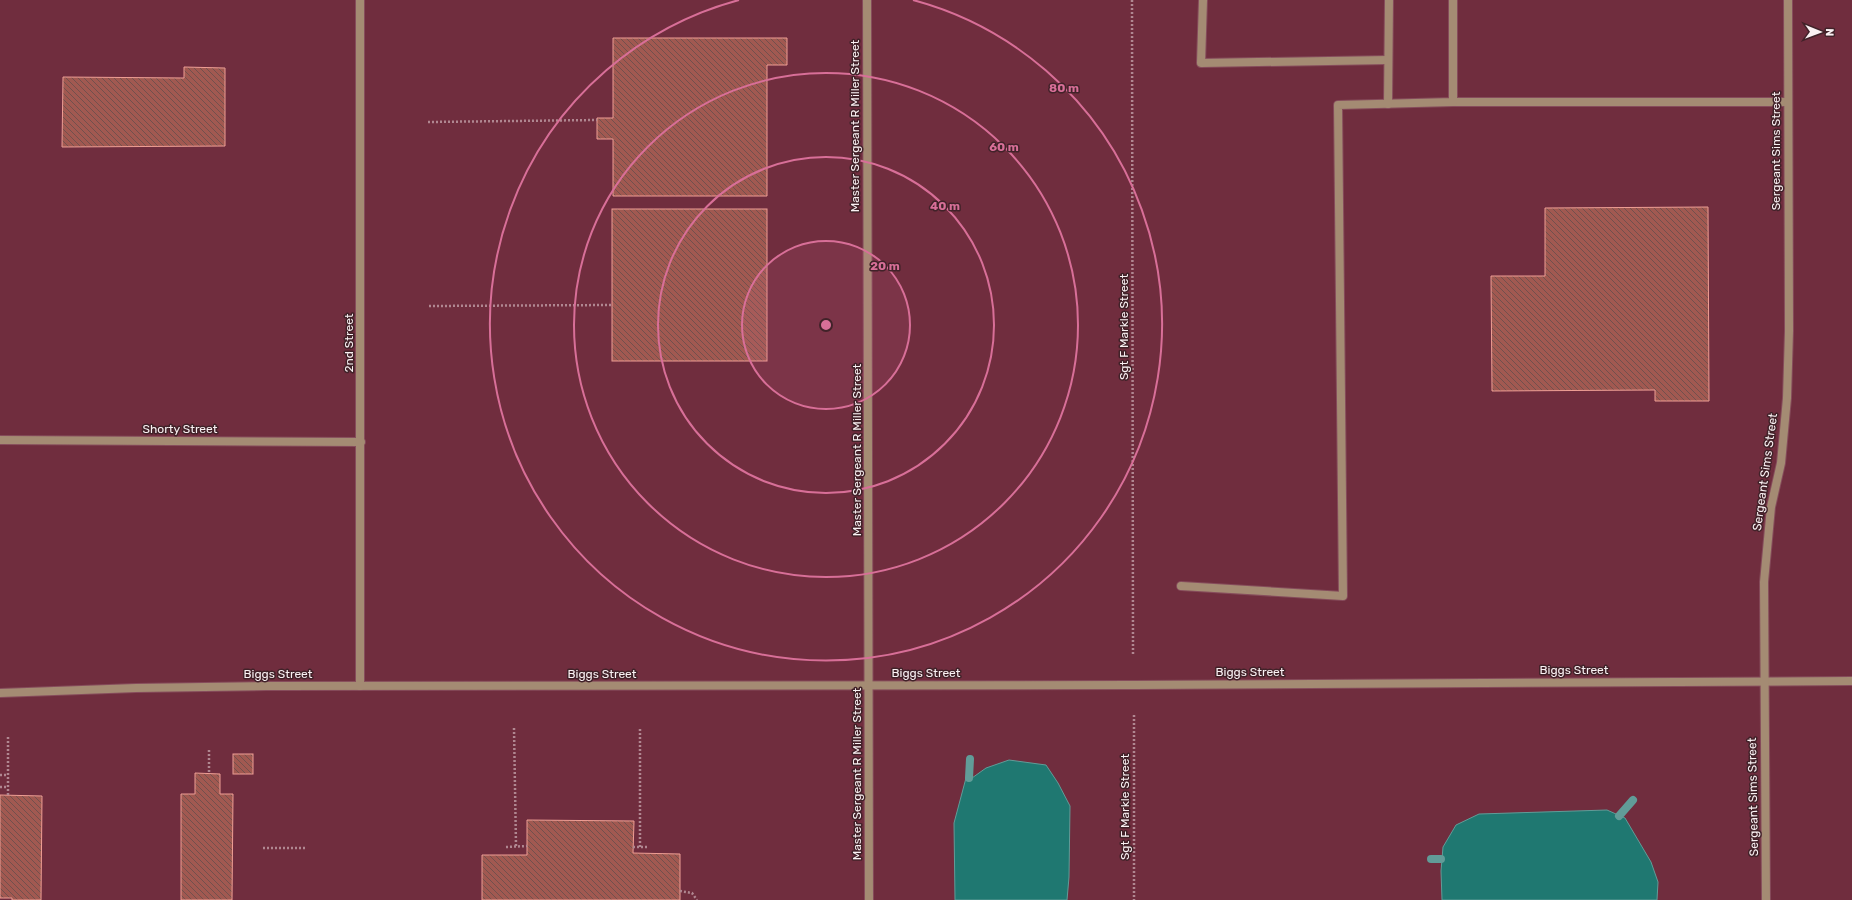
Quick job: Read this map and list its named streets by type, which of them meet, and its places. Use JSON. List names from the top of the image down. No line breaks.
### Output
{"streets":{"street":["Master Sergeant R Miller Street","Sergeant Sims Street","2nd Street","Shorty Street","Biggs Street"],"path":["Sgt F Markle Street"]},"crossings":[["Master Sergeant R Miller Street","Biggs Street"],["Sergeant Sims Street","Biggs Street"],["2nd Street","Shorty Street"],["2nd Street","Biggs Street"]],"north":"right","rings":["80 m","60 m","40 m","20 m"]}
